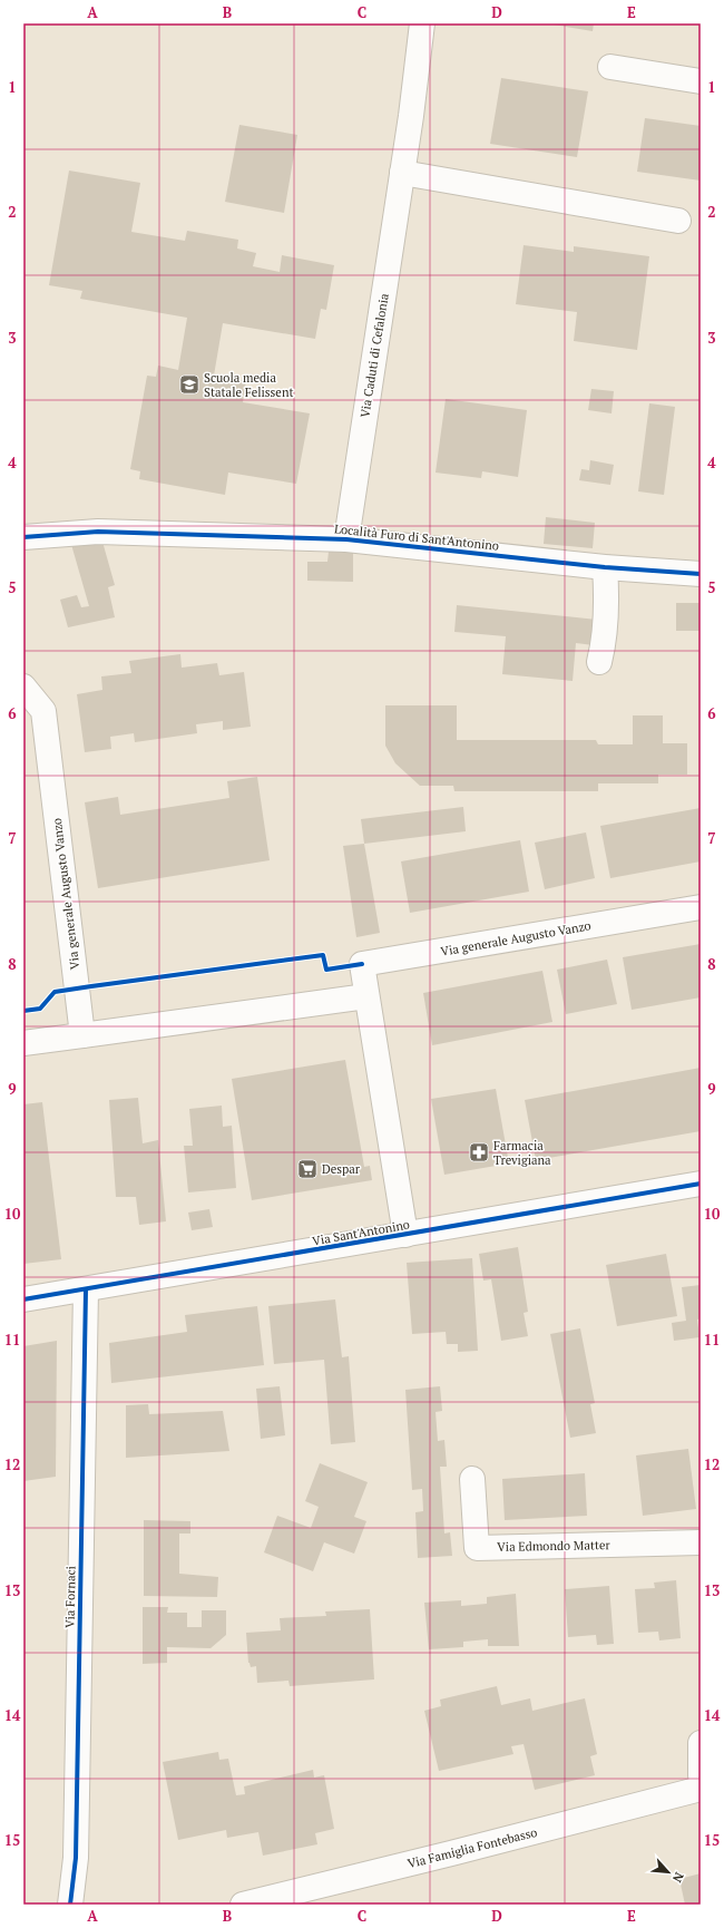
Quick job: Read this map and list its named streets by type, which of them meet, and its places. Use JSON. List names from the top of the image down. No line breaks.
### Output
{"streets":{"street":["Via Caduti di Cefalonia","Località Furo di Sant'Antonino","Via generale Augusto Vanzo","Via Sant'Antonino","Via Edmondo Matter","Via Fornaci","Via Famiglia Fontebasso"]},"crossings":[["Via Caduti di Cefalonia","Località Furo di Sant'Antonino"],["Via generale Augusto Vanzo","Via Sant'Antonino"],["Via Sant'Antonino","Via Fornaci"]],"places":{"school or university":["Scuola media Statale Felissent"],"pharmacy":["Farmacia Trevigiana"],"supermarket":["Despar"]},"north":"bottom right","grid":{"columns":["A","B","C","D","E"],"rows":["1","2","3","4","5","6","7","8","9","10","11","12","13","14","15"]}}
